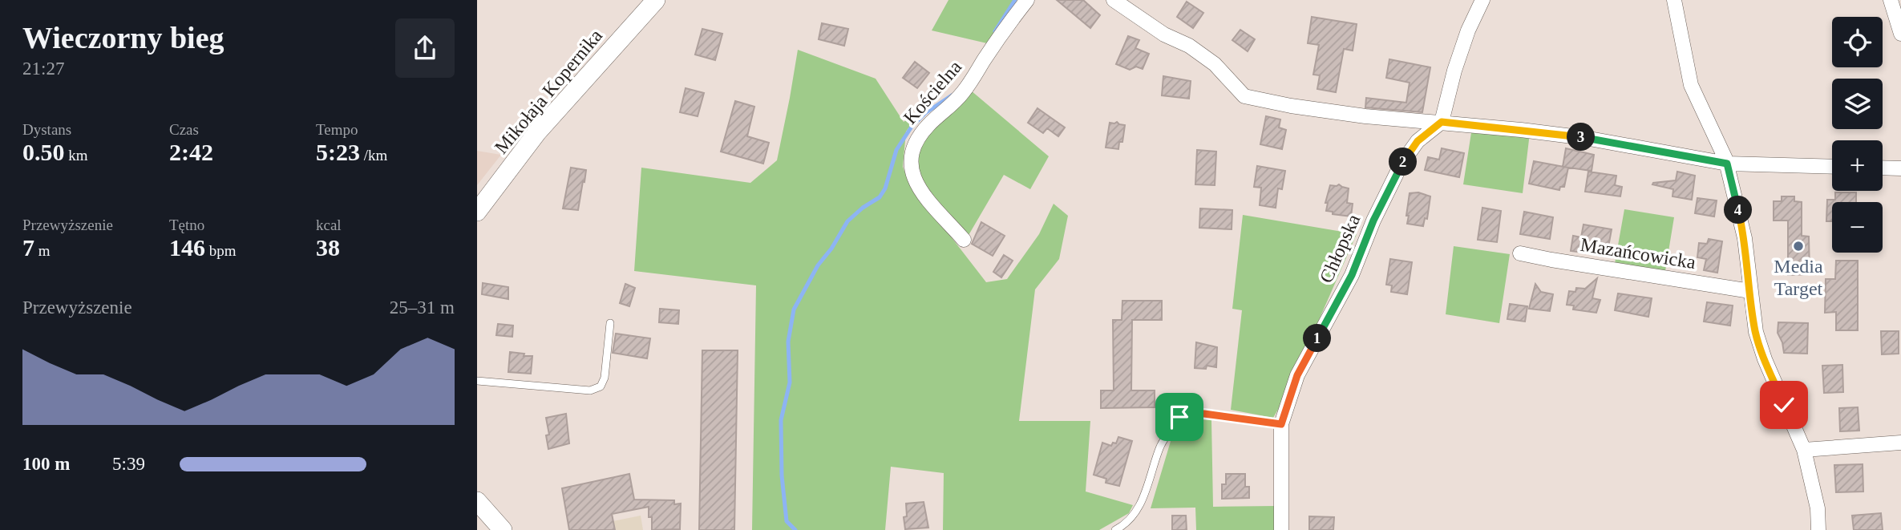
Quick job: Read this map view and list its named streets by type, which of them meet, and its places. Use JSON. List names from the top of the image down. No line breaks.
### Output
{"streets":{"street":["Mikołaja Kopernika","Kościelna","Chłopska","Mazańcowicka"]},"places":["Media Target"],"page":{"heading":["Wieczorny bieg","21:27"],"map_buttons":["+","−"],"stats":[["Dystans","0.50 km"],["Czas","2:42"],["Tempo","5:23 /km"],["Przewyższenie","7 m"],["Tętno","146 bpm"],["kcal","38"]],"pins":["3","2","4","1"],"chart":["Przewyższenie","25–31 m"],"list":[{"name":"100 m","note":"5:39"}]}}
